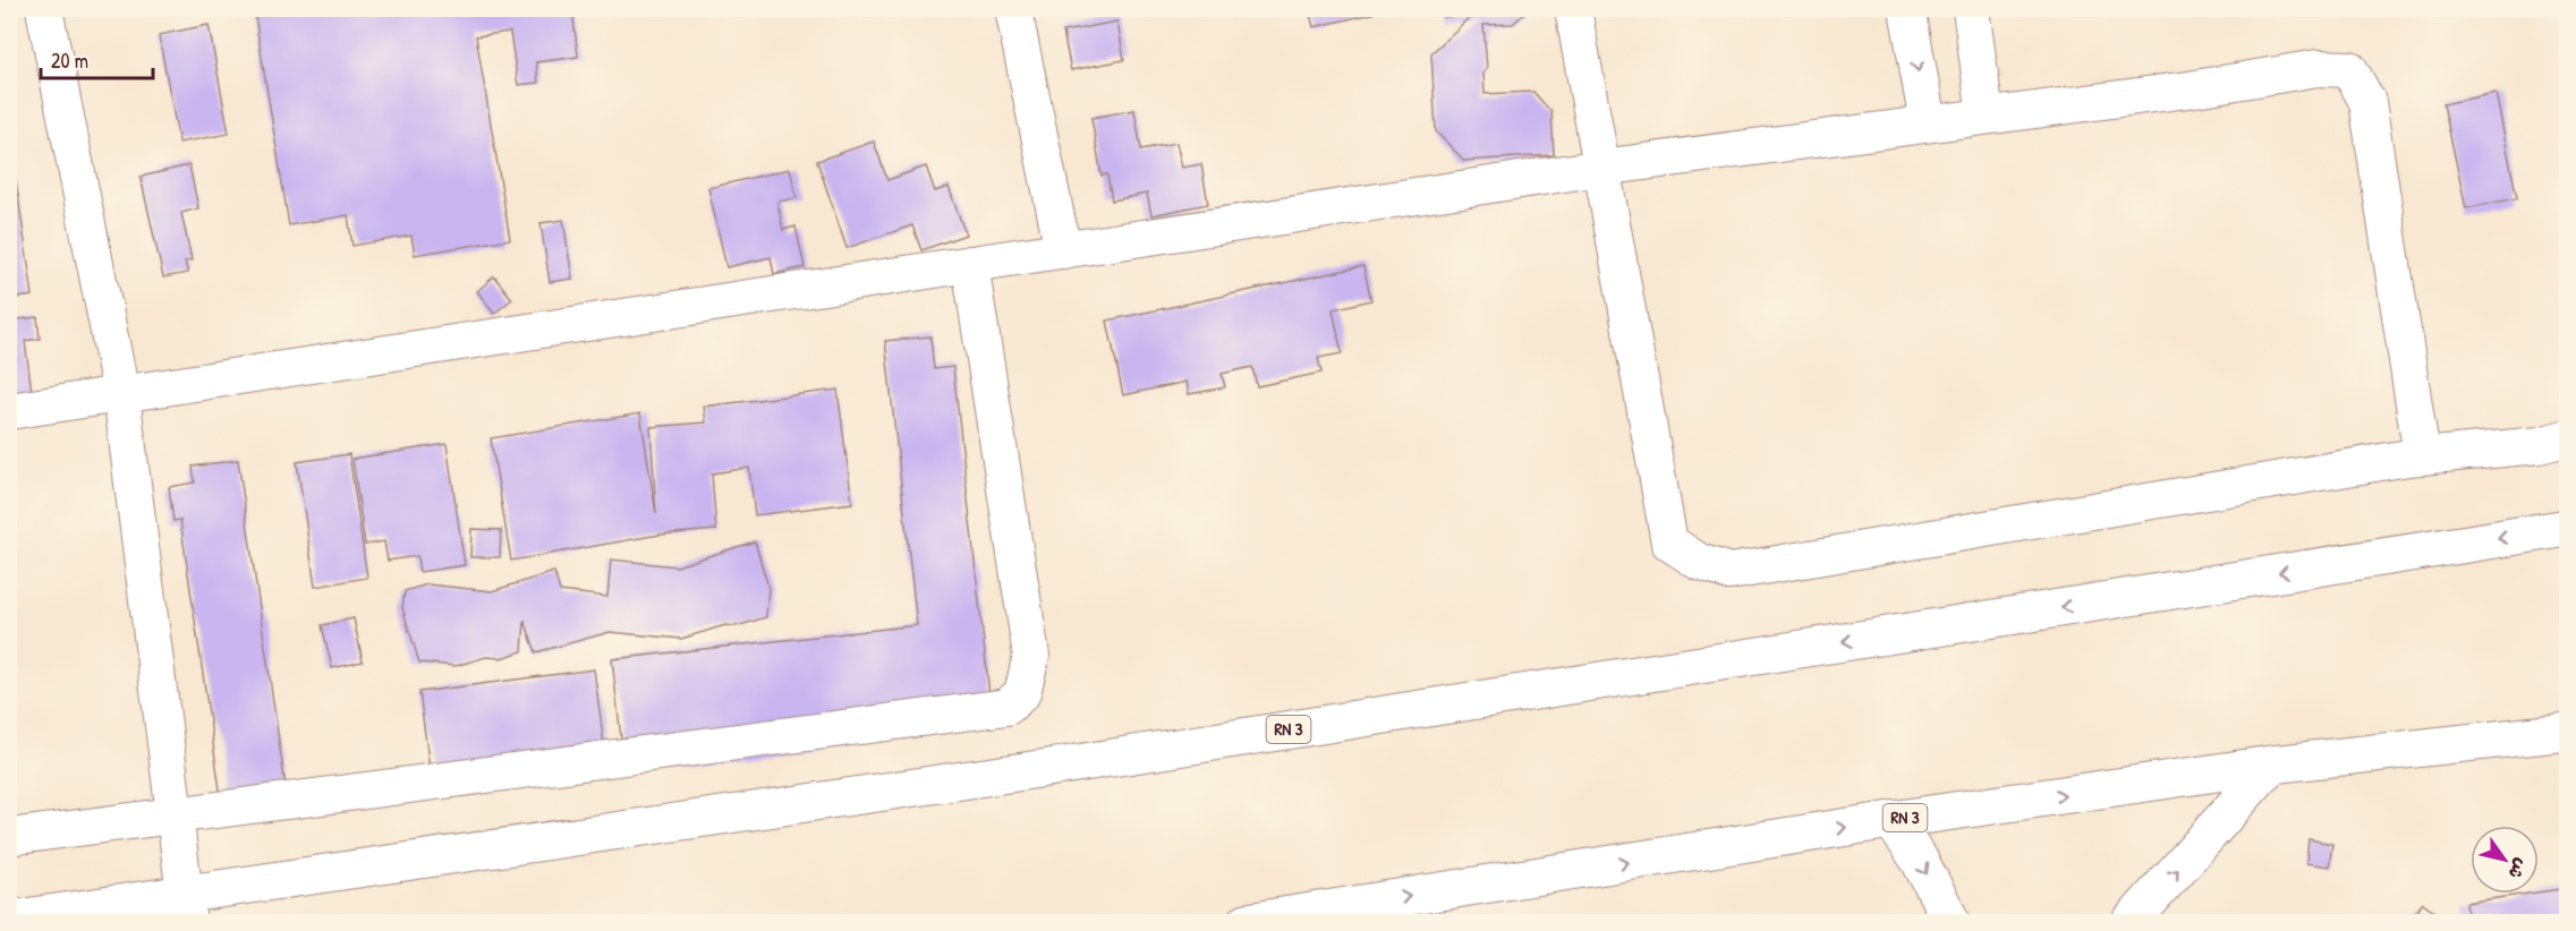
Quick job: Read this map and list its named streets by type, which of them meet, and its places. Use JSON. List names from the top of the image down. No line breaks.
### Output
{"streets":{"main road":["RN 3"]},"scale_bar":"20 m","north":"bottom right"}
